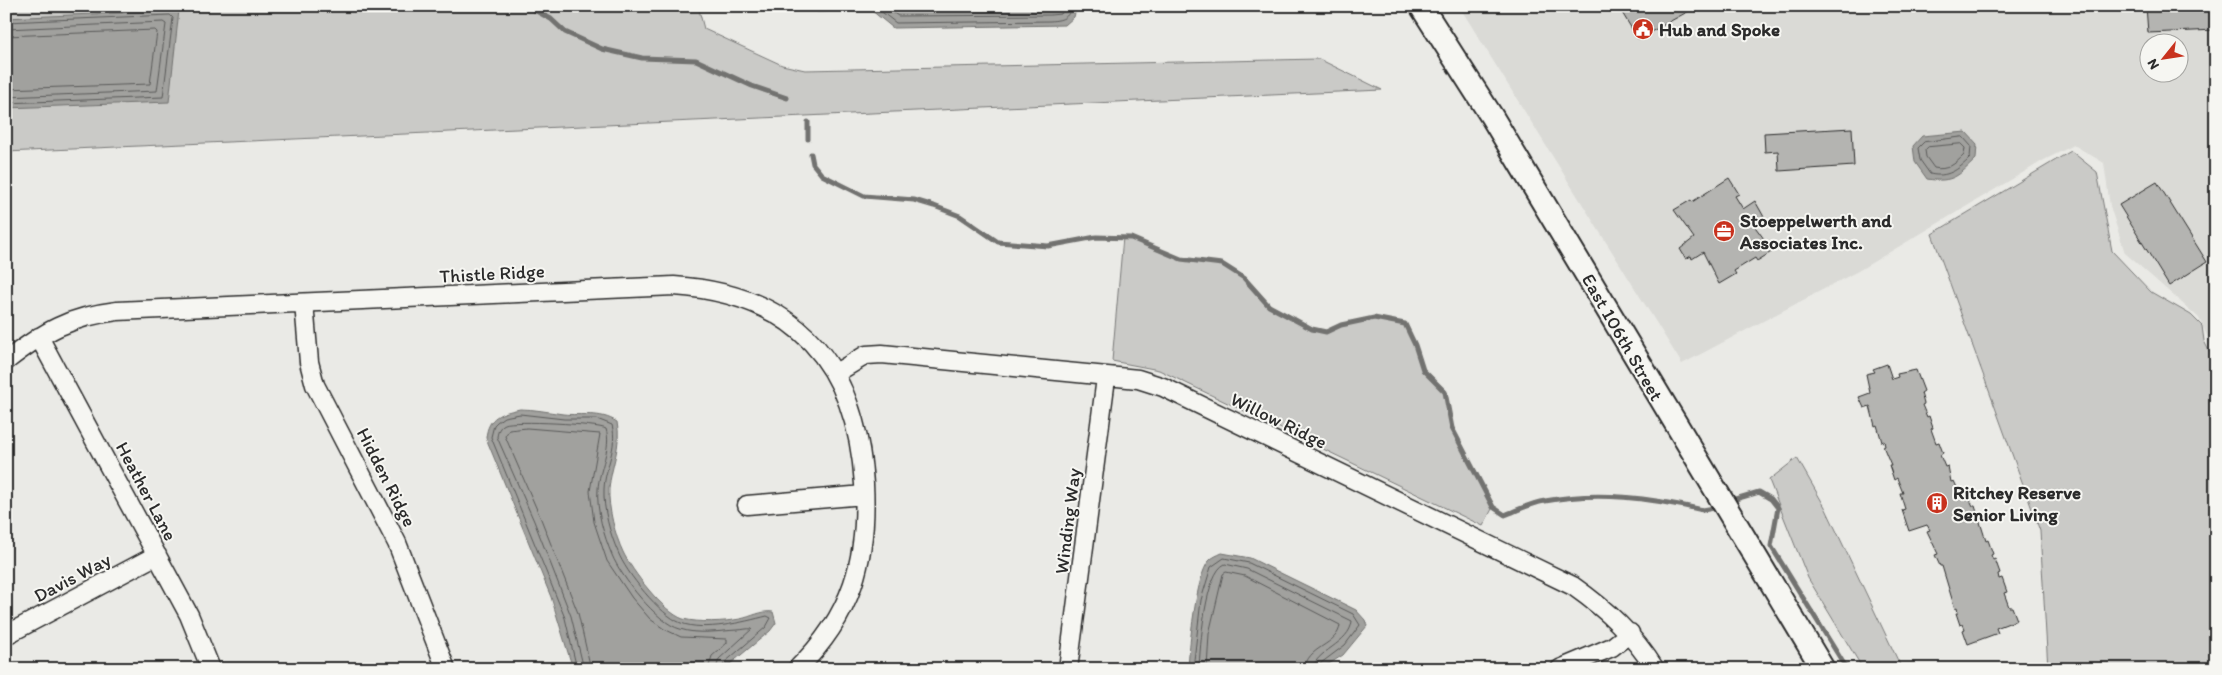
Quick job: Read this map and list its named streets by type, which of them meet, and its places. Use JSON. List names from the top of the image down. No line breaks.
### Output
{"streets":{"main road":["East 106th Street"],"street":["Thistle Ridge","Willow Ridge","Hidden Ridge","Heather Lane","Winding Way","Davis Way"]},"crossings":[["Thistle Ridge","Willow Ridge"],["Thistle Ridge","Hidden Ridge"],["Thistle Ridge","Heather Lane"],["Willow Ridge","Winding Way"],["Heather Lane","Davis Way"]],"places":{"public building":["Hub and Spoke"],"office":["Stoeppelwerth and Associates Inc."],"building":["Ritchey Reserve Senior Living"]},"north":"bottom left"}
